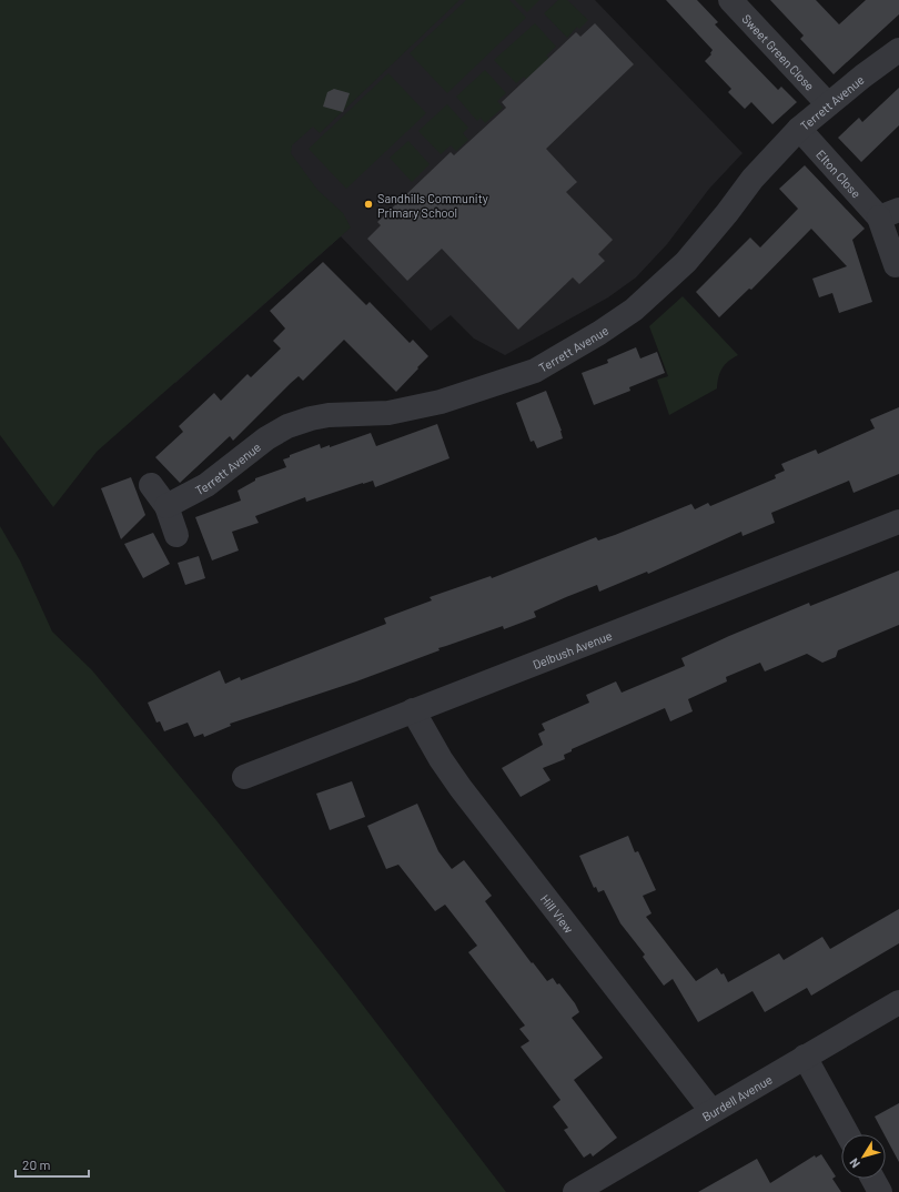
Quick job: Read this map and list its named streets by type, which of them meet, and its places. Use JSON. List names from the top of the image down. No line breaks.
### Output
{"streets":{"street":["Sweet Green Close","Terrett Avenue","Elton Close","Delbush Avenue","Hill View","Burdell Avenue"]},"crossings":[["Sweet Green Close","Terrett Avenue"],["Terrett Avenue","Elton Close"],["Delbush Avenue","Hill View"],["Hill View","Burdell Avenue"]],"places":["Sandhills Community Primary School"],"scale_bar":"20 m","north":"bottom left"}
